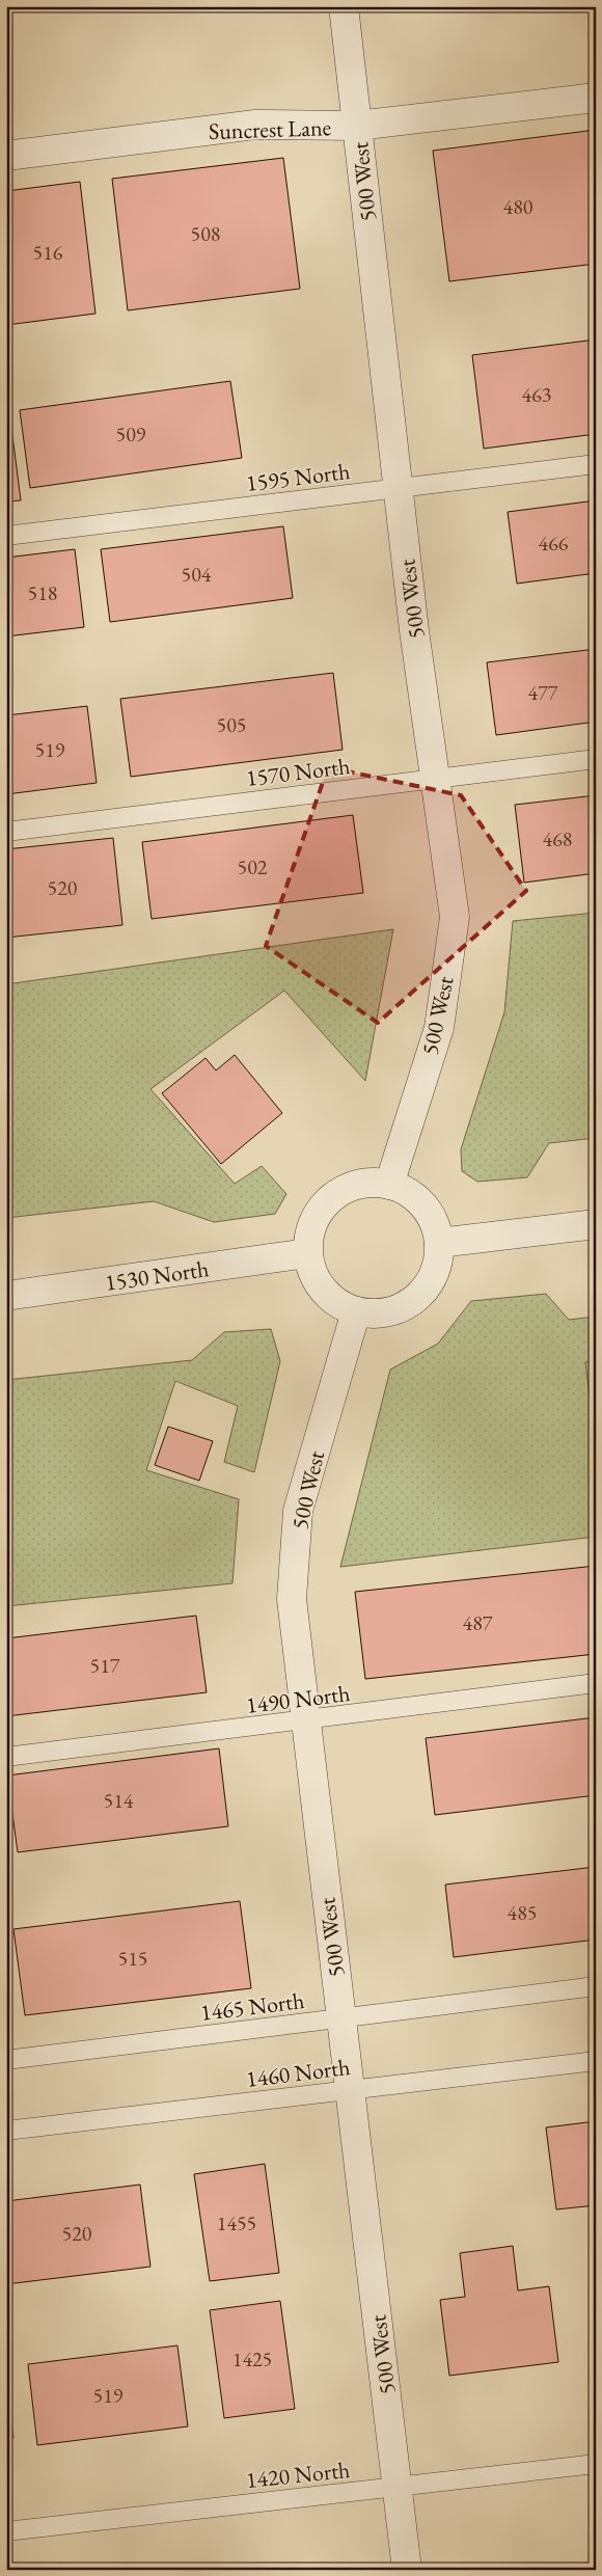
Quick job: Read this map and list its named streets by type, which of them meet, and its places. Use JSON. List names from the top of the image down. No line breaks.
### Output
{"streets":{"street":["Suncrest Lane","500 West","1530 North"],"lane":["1595 North","1570 North","1490 North","1465 North","1460 North","1420 North"]},"crossings":[["Suncrest Lane","500 West"],["500 West","1595 North"],["500 West","1570 North"],["500 West","1530 North"],["500 West","1490 North"],["500 West","1465 North"],["500 West","1460 North"],["500 West","1420 North"]],"house_numbers":["480","508","516","463","509","466","504","518","477","505","519","468","502","520","487","517","514","485","515","1455","520","1425","519"]}
